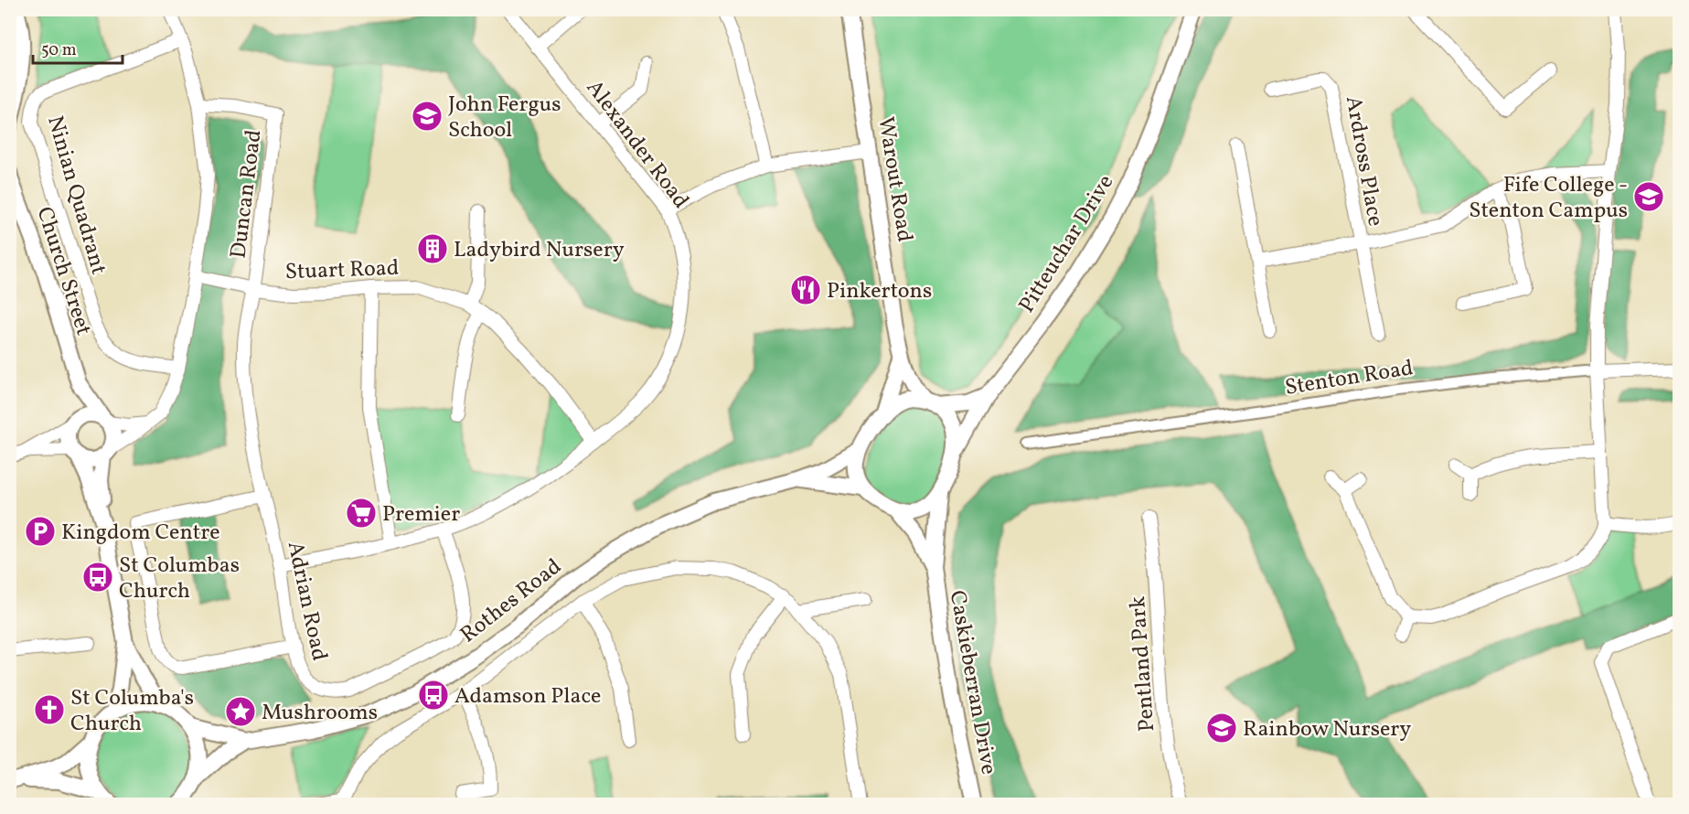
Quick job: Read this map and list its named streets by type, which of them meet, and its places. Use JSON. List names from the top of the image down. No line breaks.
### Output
{"streets":{"street":["Alexander Road","Ardross Place","Warout Road","Duncan Road","Ninian Quadrant","Pitteuchar Drive","Stuart Road","Church Street","Stenton Road","Rothes Road","Adrian Road","Pentland Park","Caskieberran Drive"]},"crossings":[["Alexander Road","Stuart Road"],["Alexander Road","Adrian Road"],["Warout Road","Pitteuchar Drive"],["Warout Road","Rothes Road"],["Warout Road","Caskieberran Drive"],["Duncan Road","Stuart Road"],["Duncan Road","Adrian Road"],["Pitteuchar Drive","Rothes Road"],["Pitteuchar Drive","Caskieberran Drive"],["Stuart Road","Adrian Road"],["Rothes Road","Caskieberran Drive"]],"places":{"school or university":["John Fergus School","Fife College - Stenton Campus","Rainbow Nursery"],"building":["Ladybird Nursery"],"restaurant":["Pinkertons"],"supermarket":["Premier"],"parking":["Kingdom Centre"],"bus stop":["St Columbas Church","Adamson Place"],"church":["St Columba's Church"],"place":["Mushrooms"]},"scale_bar":"50 m"}
